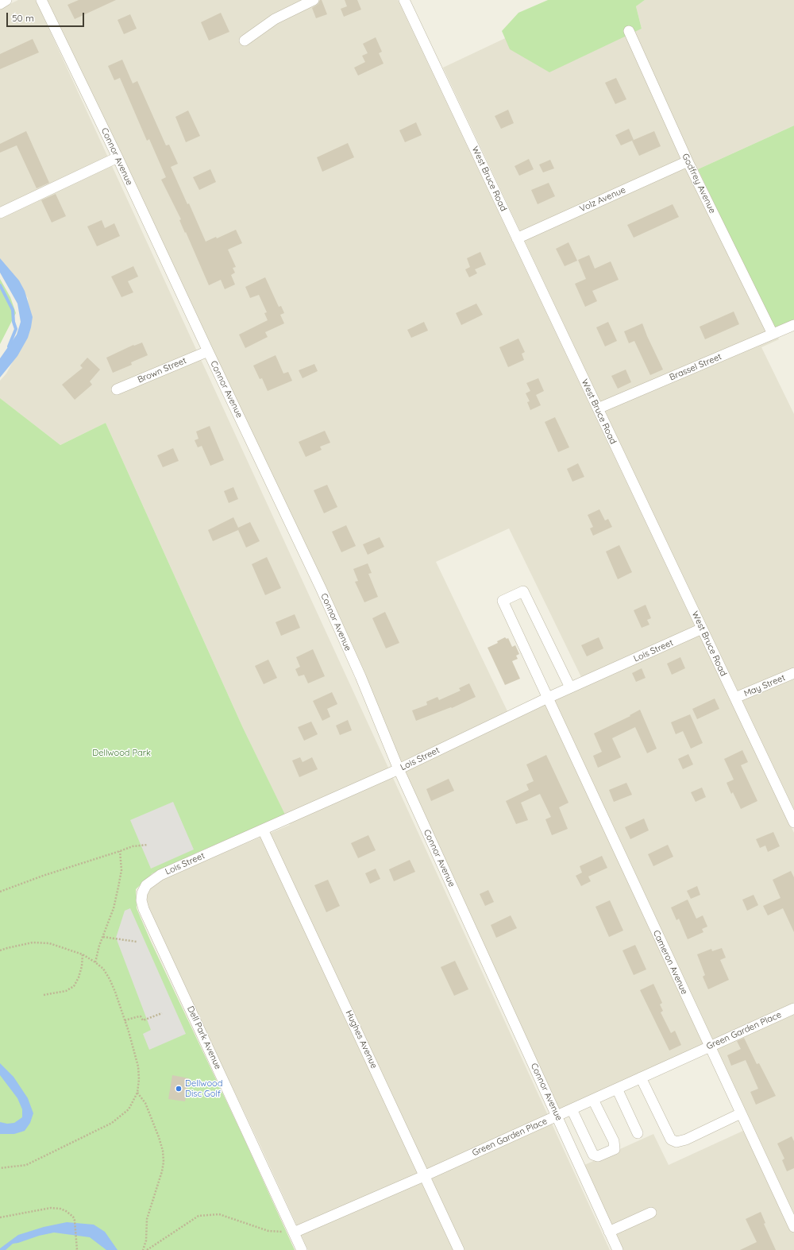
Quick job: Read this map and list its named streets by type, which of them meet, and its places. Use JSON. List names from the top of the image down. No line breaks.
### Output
{"streets":{"street":["Connor Avenue","West Bruce Road","Godfrey Avenue","Volz Avenue","Brassel Street","Brown Street","Lois Street","May Street","Cameron Avenue","Green Garden Place","Dell Park Avenue","Hughes Avenue"]},"crossings":[["Connor Avenue","Brown Street"],["Connor Avenue","Lois Street"],["Connor Avenue","Green Garden Place"],["West Bruce Road","Volz Avenue"],["West Bruce Road","Brassel Street"],["West Bruce Road","Lois Street"],["West Bruce Road","May Street"],["Godfrey Avenue","Volz Avenue"],["Godfrey Avenue","Brassel Street"],["Lois Street","Cameron Avenue"],["Lois Street","Dell Park Avenue"],["Lois Street","Hughes Avenue"],["Cameron Avenue","Green Garden Place"],["Green Garden Place","Dell Park Avenue"],["Green Garden Place","Hughes Avenue"]],"parks":["Dellwood Park"],"places":["Dellwood Disc Golf"],"scale_bar":"50 m"}
